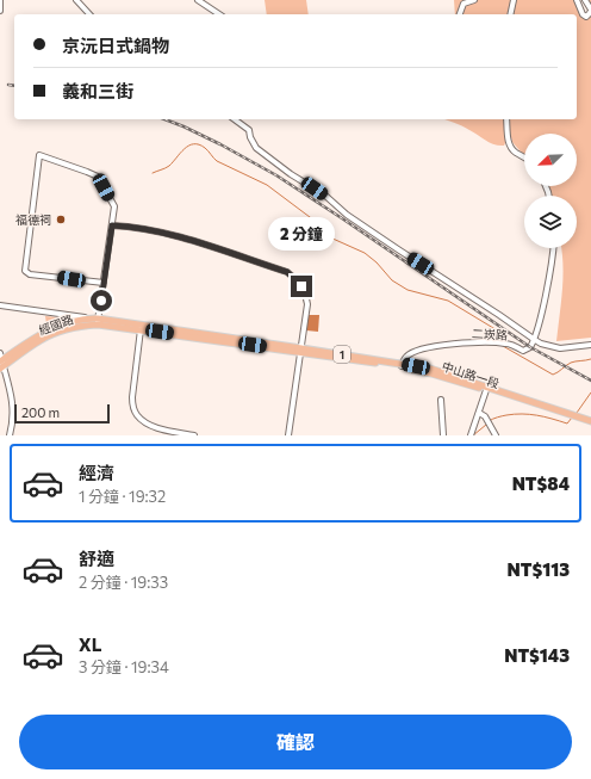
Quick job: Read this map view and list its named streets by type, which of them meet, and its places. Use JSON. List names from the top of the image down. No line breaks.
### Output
{"streets":{"main road":["經國路","1","中山路一段"],"street":["二崁路"]},"crossings":[["經國路","中山路一段"],["二崁路","中山路一段"]],"places":["福德祠"],"scale_bar":"200 m","north":"bottom left","page":{"banner":["京沅日式鍋物","義和三街"],"bubble":"2 分鐘","scale":"200 m","list":[{"name":"經濟","note":"1 分鐘 · 19:32","value":"NT$84"},{"name":"舒適","note":"2 分鐘 · 19:33","value":"NT$113"},{"name":"XL","note":"3 分鐘 · 19:34","value":"NT$143"}],"buttons":"確認"}}
